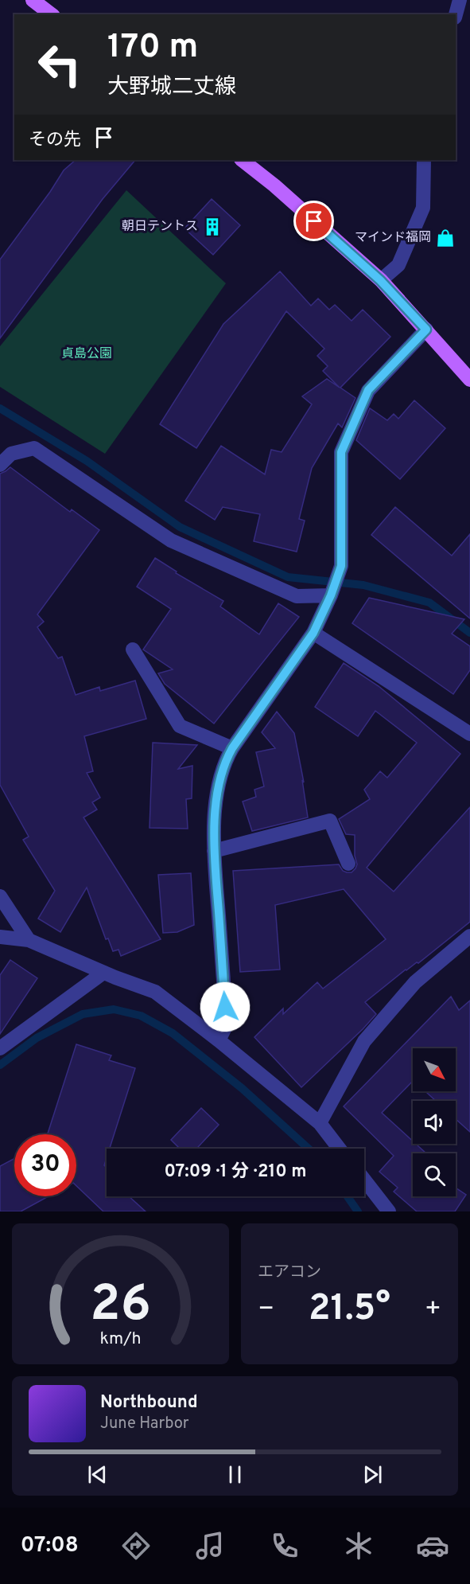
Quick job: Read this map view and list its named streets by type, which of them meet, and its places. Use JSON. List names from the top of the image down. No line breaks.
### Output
{"parks":["貞島公園"],"places":{"building":["朝日テントス"],"shop":["マインド福岡"]},"north":"bottom right","page":{"turn":["170 m","大野城二丈線"],"then":"その先","limit":"30","trip":"07:09 · 1 分 · 210 m","tile":"エアコン","heat":["−","21.5°","+"],"song":["Northbound","June Harbor"],"tabs":"07:08","gauge":["26","km/h"]}}
